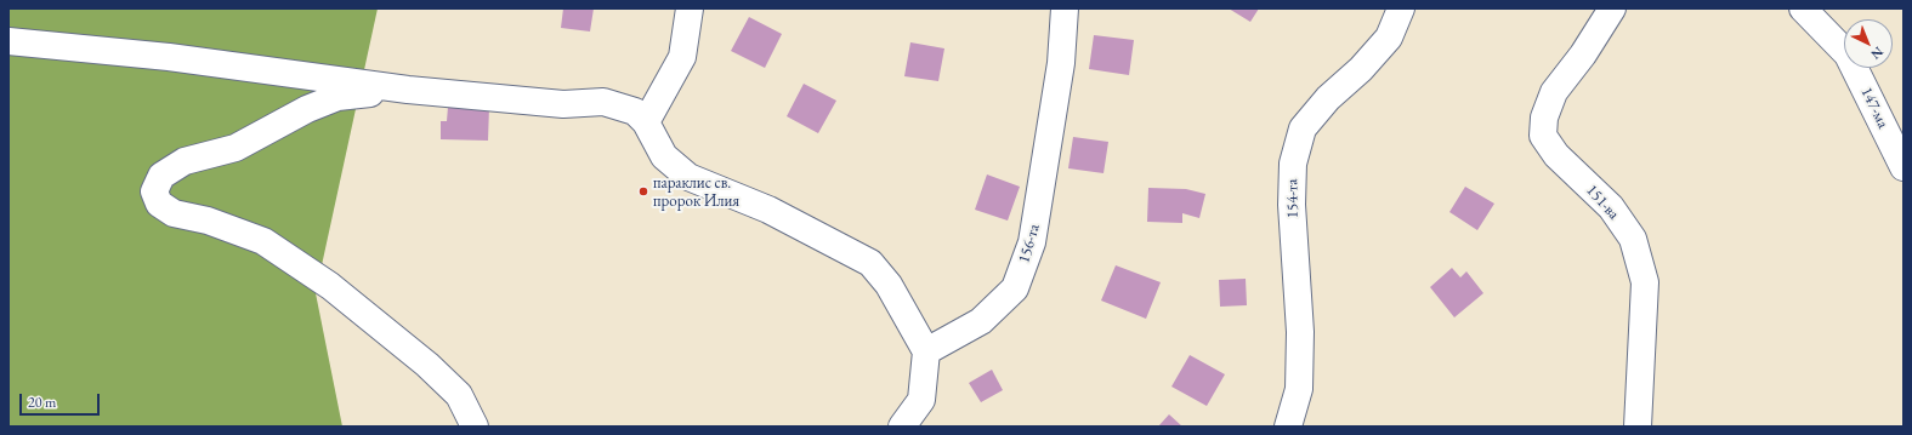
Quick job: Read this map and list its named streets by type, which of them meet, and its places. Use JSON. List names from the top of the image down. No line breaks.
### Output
{"streets":{"street":["147-ма","154-та","151-ва","156-та"]},"places":["параклис св. пророк Илия"],"scale_bar":"20 m","north":"bottom right"}
